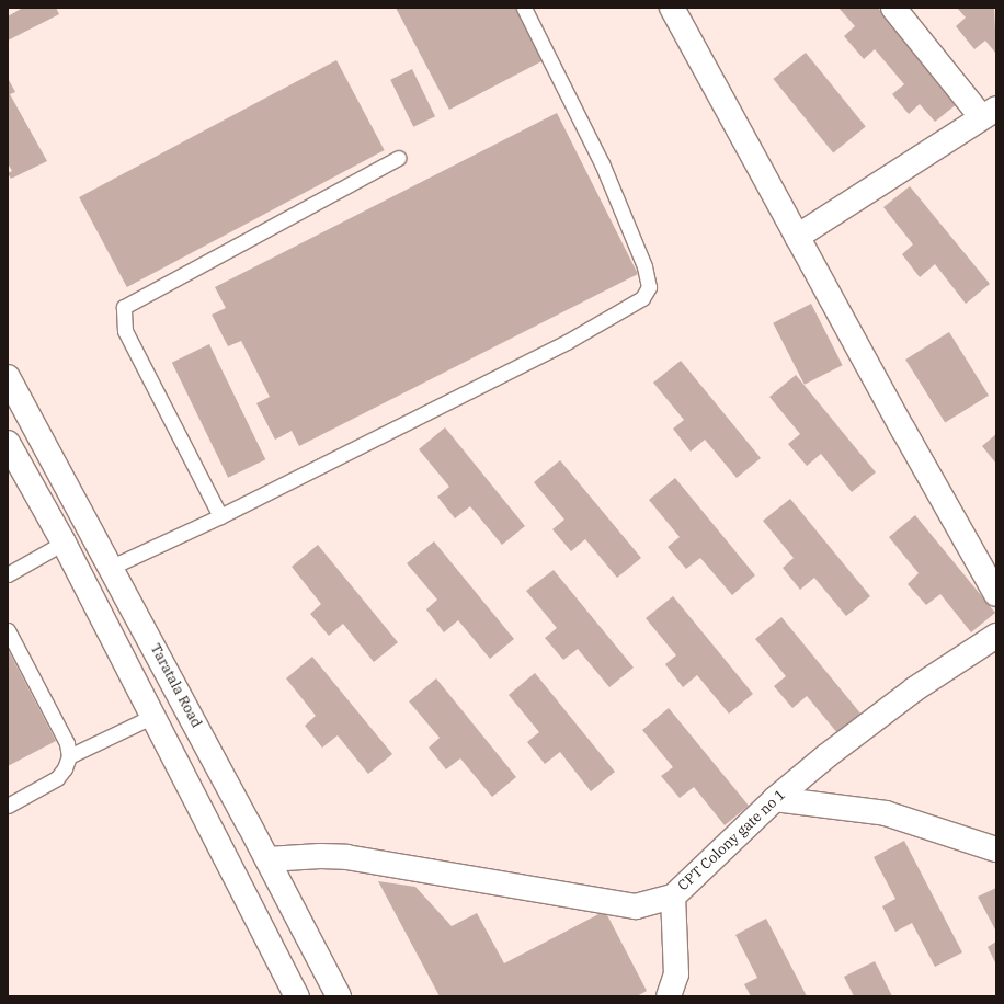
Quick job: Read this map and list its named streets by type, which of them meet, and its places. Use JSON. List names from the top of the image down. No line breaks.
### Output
{"streets":{"street":["Taratala Road","CPT Colony gate no 1"]},"crossings":[["Taratala Road","CPT Colony gate no 1"]]}
